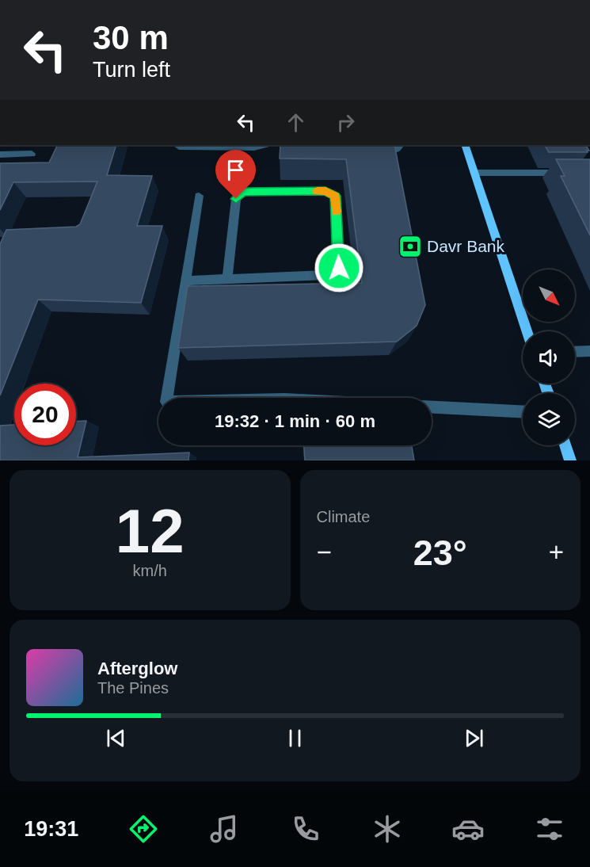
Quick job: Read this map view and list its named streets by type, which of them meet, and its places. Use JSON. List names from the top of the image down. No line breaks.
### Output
{"places":{"bank":["Davr Bank"]},"north":"bottom right","page":{"turn":["30 m","Turn left"],"limit":"20","trip":"19:32 · 1 min · 60 m","tile":[["12","km/h"],"Climate"],"heat":["−","23°","+"],"song":["Afterglow","The Pines"],"tabs":"19:31"}}
